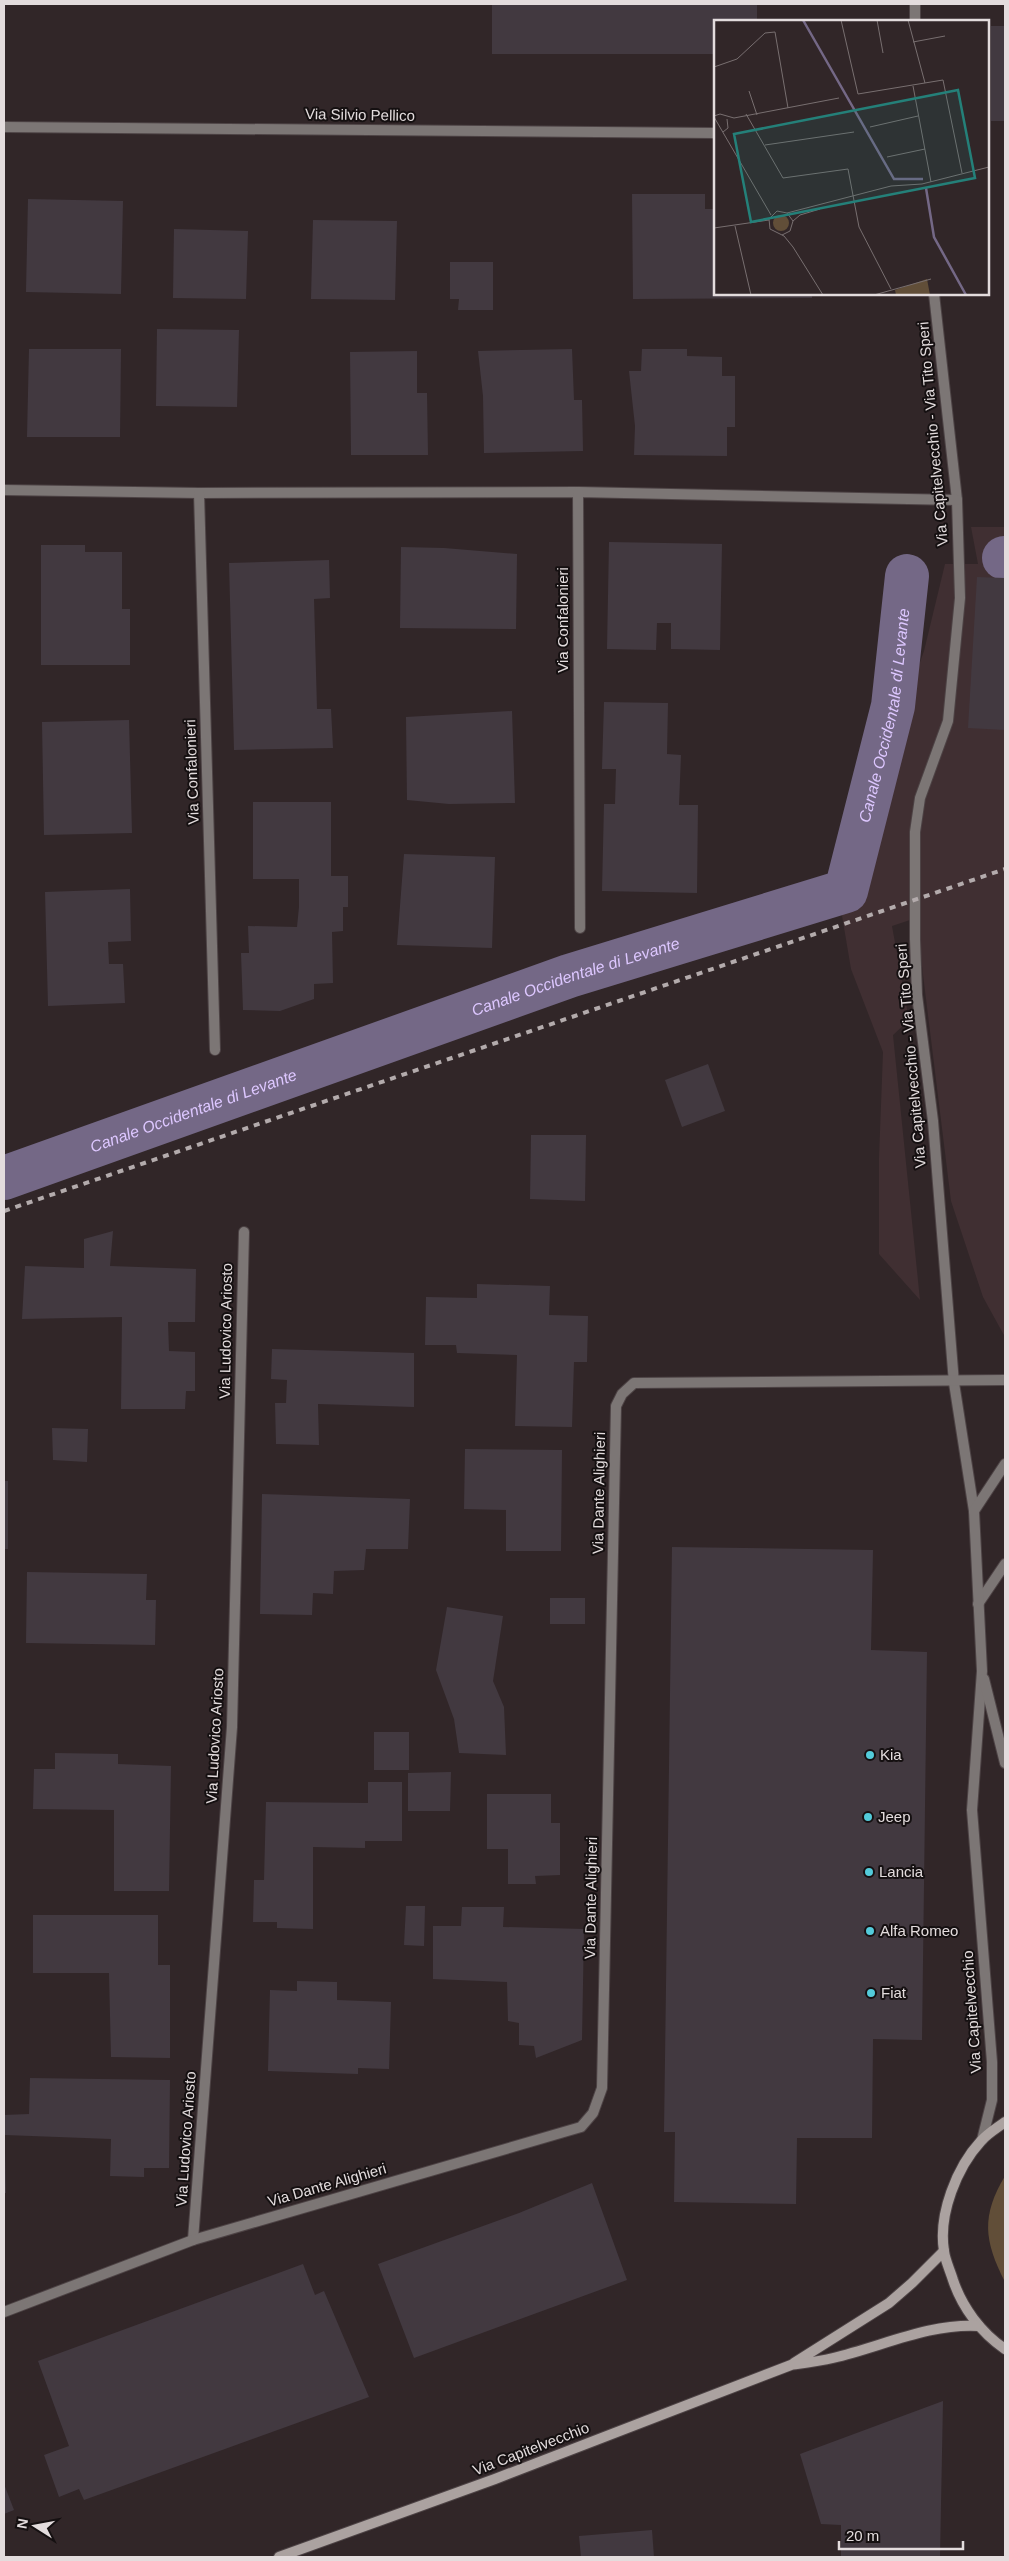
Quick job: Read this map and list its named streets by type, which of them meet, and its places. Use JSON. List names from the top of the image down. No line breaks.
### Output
{"streets":{"main road":["Via Capitelvecchio"],"street":["Via Silvio Pellico","Via Capitelvecchio - Via Tito Speri","Via Confalonieri","Via Ludovico Ariosto","Via Dante Alighieri"]},"crossings":[["Via Capitelvecchio - Via Tito Speri","Via Dante Alighieri"],["Via Capitelvecchio - Via Tito Speri","Via Capitelvecchio"],["Via Ludovico Ariosto","Via Dante Alighieri"]],"water":["Canale Occidentale di Levante"],"places":["Kia","Jeep","Lancia","Alfa Romeo","Fiat"],"scale_bar":"20 m","north":"left"}
